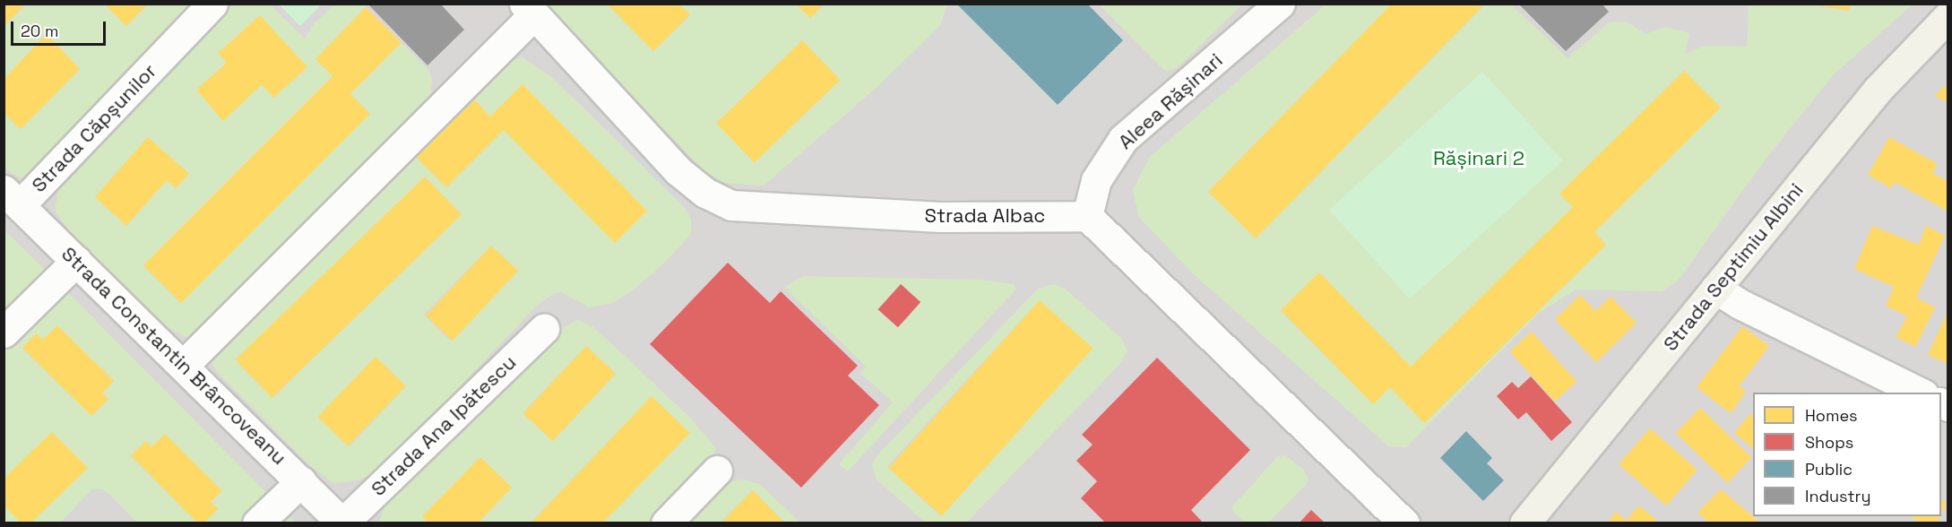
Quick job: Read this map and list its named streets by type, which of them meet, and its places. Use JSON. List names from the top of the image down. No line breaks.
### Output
{"streets":{"street":["Aleea Rășinari","Strada Căpșunilor","Strada Albac","Strada Septimiu Albini","Strada Constantin Brâncoveanu","Strada Ana Ipătescu"]},"crossings":[["Aleea Rășinari","Strada Albac"],["Strada Căpșunilor","Strada Constantin Brâncoveanu"],["Strada Constantin Brâncoveanu","Strada Ana Ipătescu"]],"parks":["Rășinari 2"],"legend":["Homes","Shops","Public","Industry"],"scale_bar":"20 m"}
